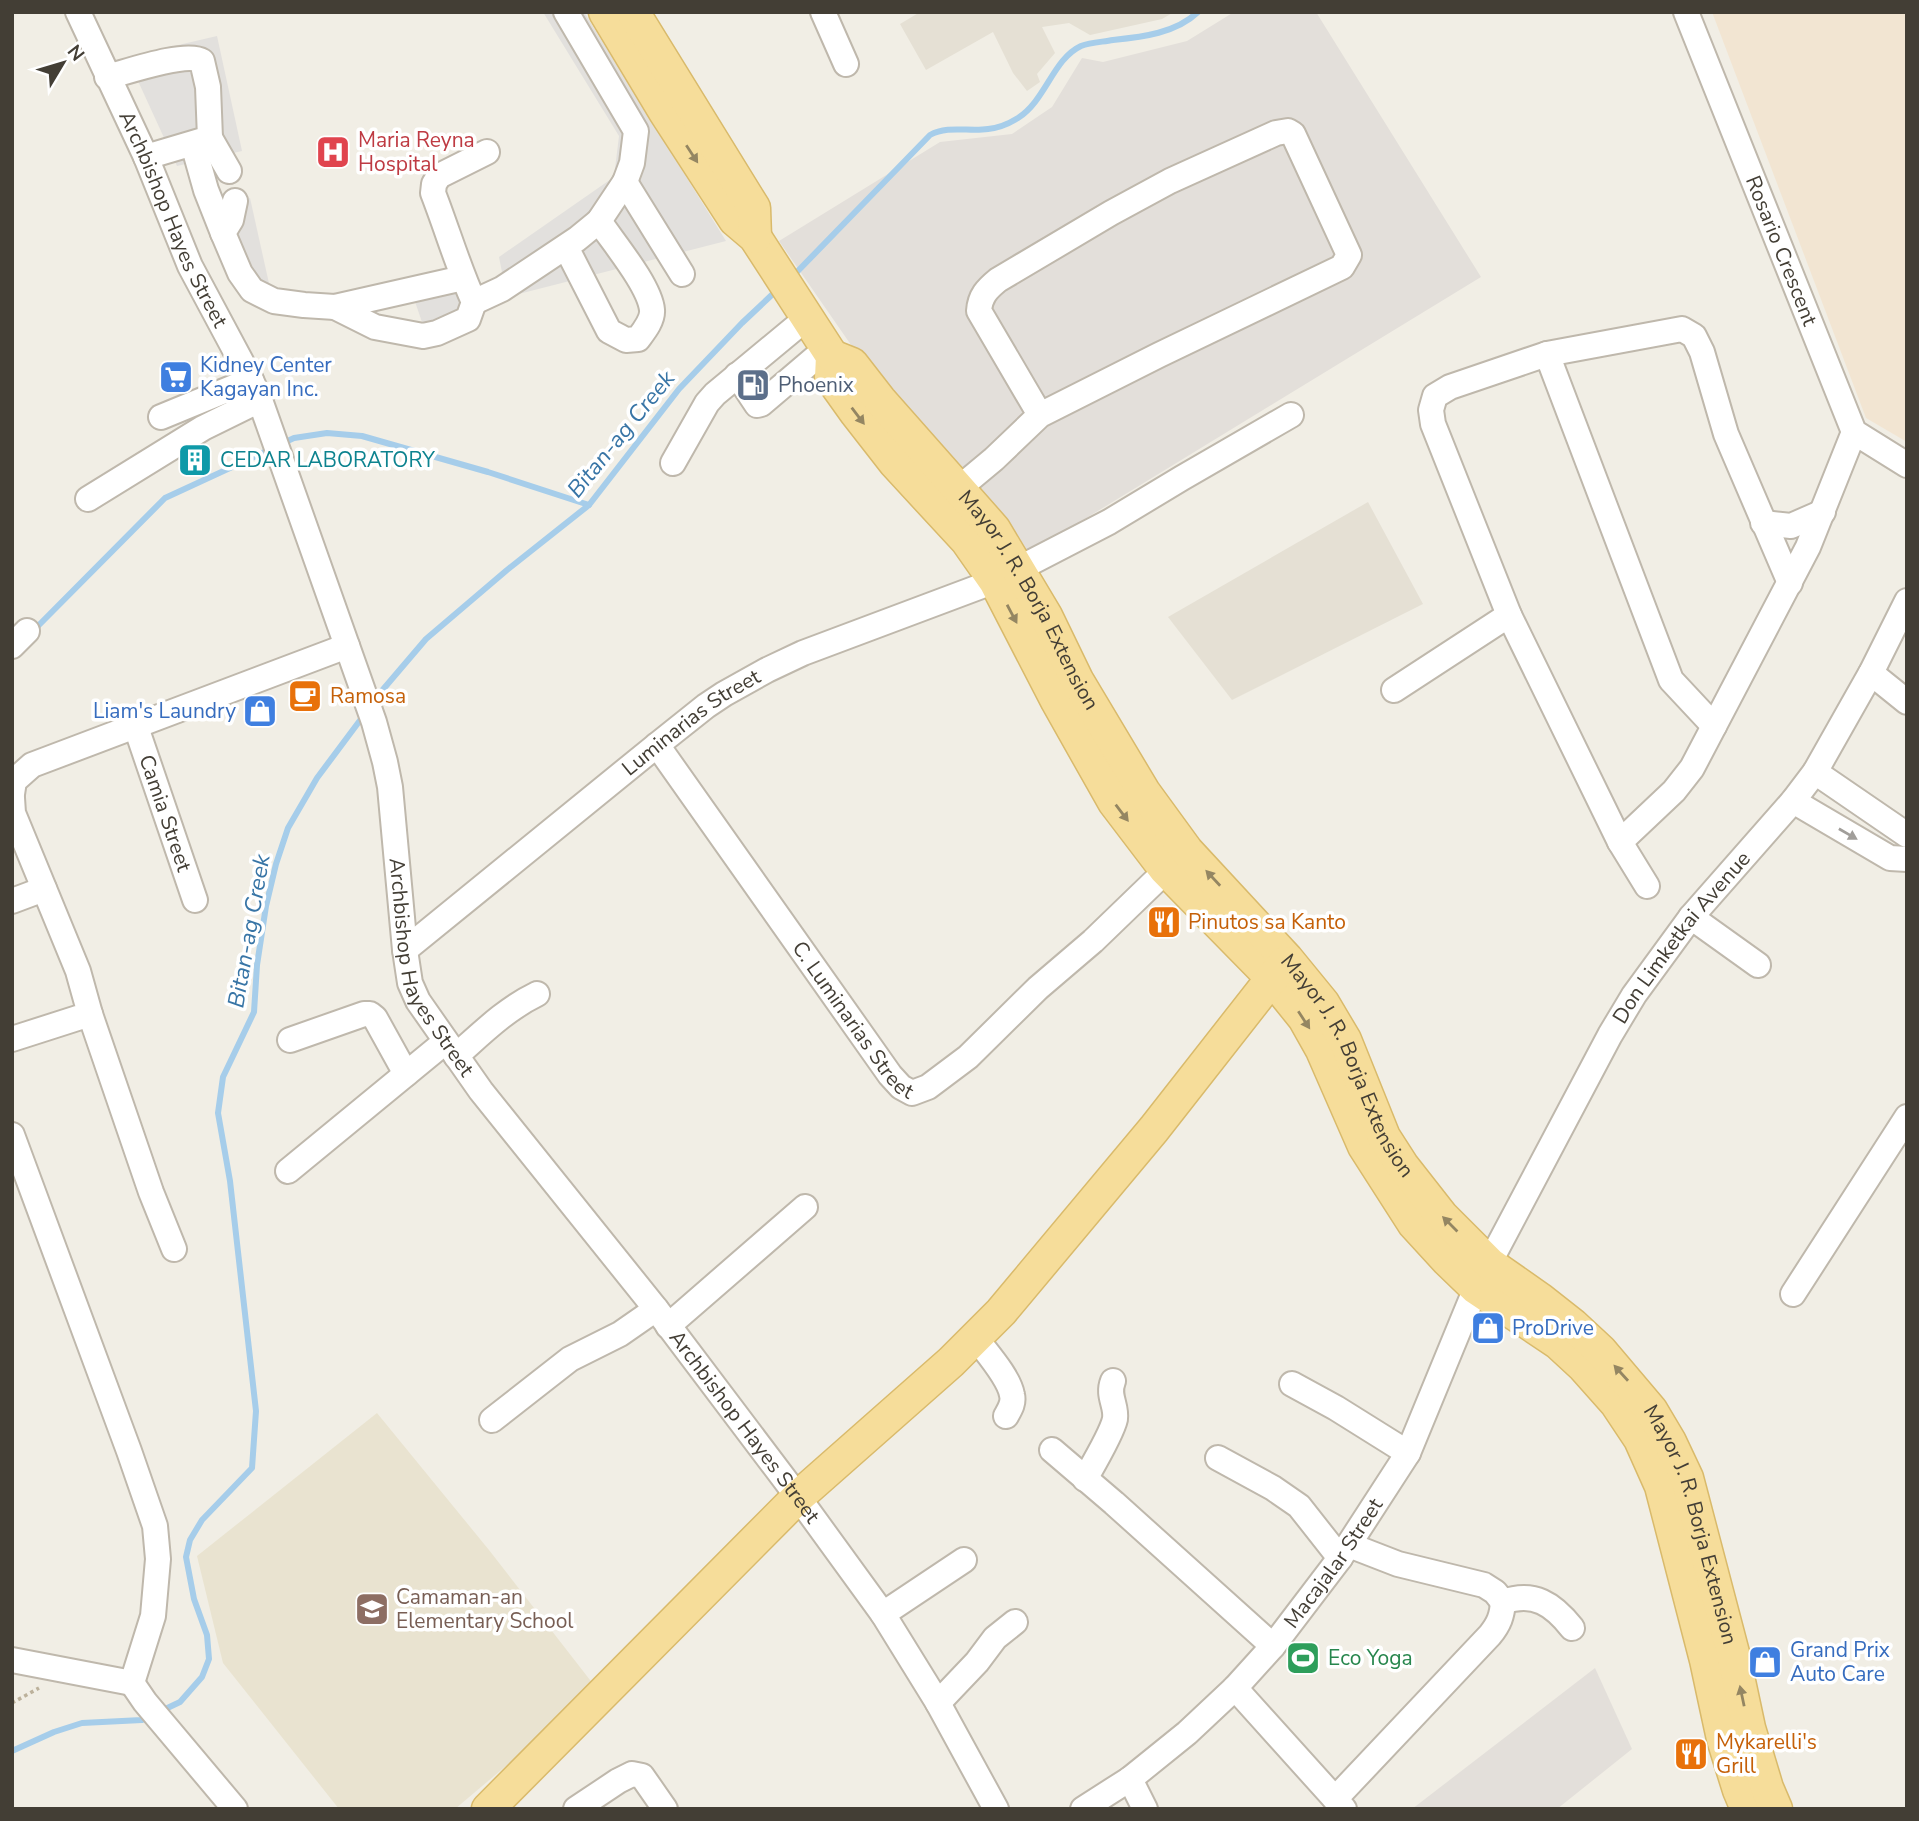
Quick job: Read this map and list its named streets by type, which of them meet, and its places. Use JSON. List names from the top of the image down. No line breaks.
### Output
{"streets":{"main road":["Mayor J. R. Borja Extension"],"street":["Archbishop Hayes Street","Rosario Crescent","Luminarias Street","Camia Street","Don Limketkai Avenue","C. Luminarias Street","Macajalar Street"]},"crossings":[["Archbishop Hayes Street","Luminarias Street"],["Mayor J. R. Borja Extension","Luminarias Street"],["Mayor J. R. Borja Extension","Don Limketkai Avenue"],["Mayor J. R. Borja Extension","C. Luminarias Street"],["Mayor J. R. Borja Extension","Macajalar Street"],["Luminarias Street","C. Luminarias Street"],["Don Limketkai Avenue","Macajalar Street"]],"water":["Bitan-ag Creek"],"places":{"hospital":["Maria Reyna Hospital"],"supermarket":["Kidney Center Kagayan Inc."],"fuel station":["Phoenix"],"building":["CEDAR LABORATORY"],"cafe":["Ramosa"],"shop":["Liam's Laundry","ProDrive","Grand Prix Auto Care"],"restaurant":["Pinutos sa Kanto","Mykarelli's Grill"],"school or university":["Camaman-an Elementary School"],"sports":["Eco Yoga"]},"north":"top right"}
